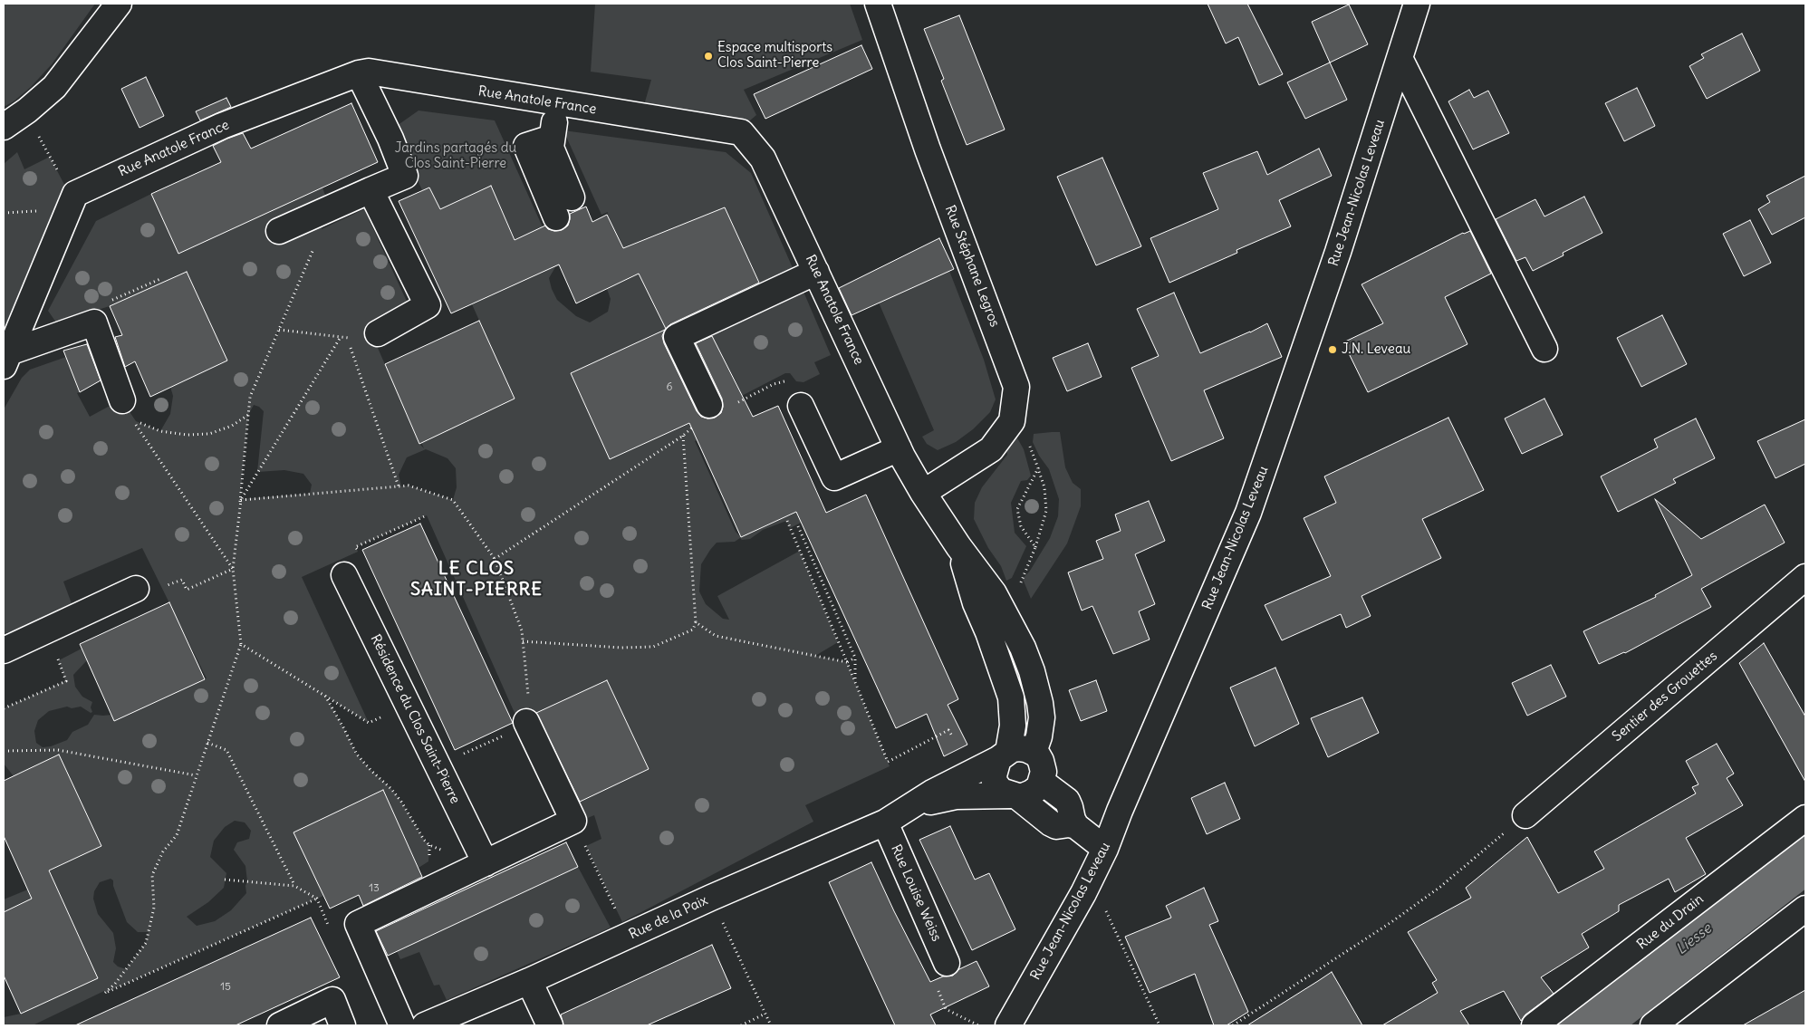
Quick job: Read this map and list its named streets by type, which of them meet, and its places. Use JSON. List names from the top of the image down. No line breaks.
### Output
{"streets":{"street":["Rue Anatole France","Rue Jean-Nicolas Leveau","Rue Stéphane Legros","Sentier des Grouettes","Résidence du Clos Saint-Pierre","Rue Louise Weiss","Rue de la Paix","Rue du Drain"]},"crossings":[["Rue Anatole France","Rue Stéphane Legros"],["Rue Louise Weiss","Rue de la Paix"]],"districts":["LE CLOS SAINT-PIERRE"],"water":["Liesse"],"parks":["Jardins partagés du Clos Saint-Pierre"],"places":["Espace multisports Clos Saint-Pierre","J.N. Leveau"],"house_numbers":["6","13","15"]}
